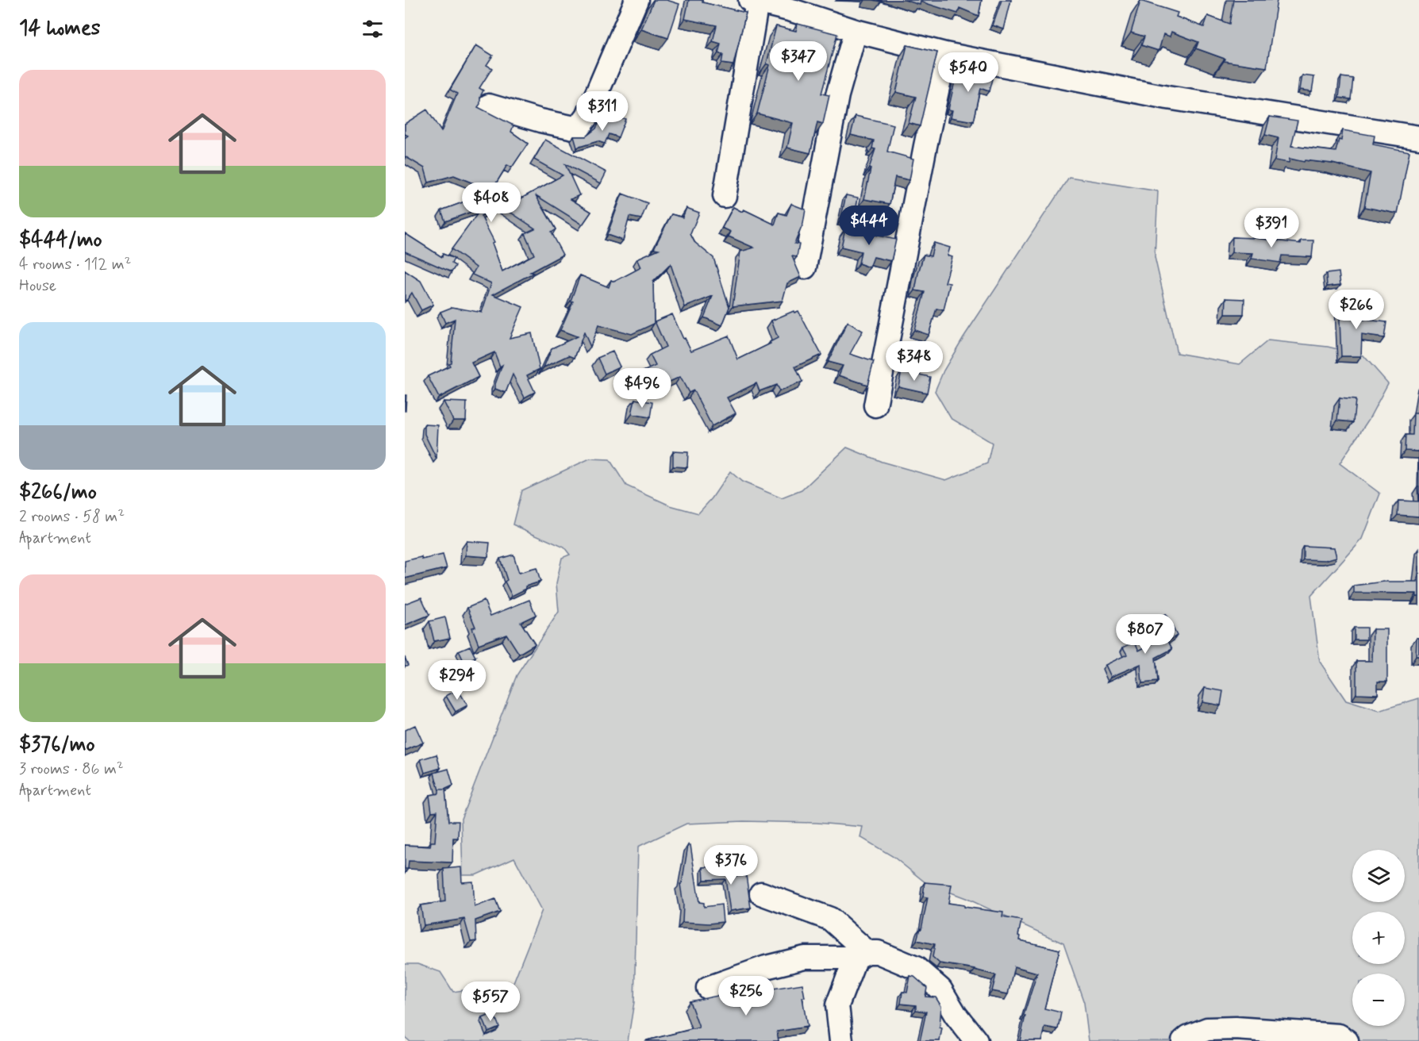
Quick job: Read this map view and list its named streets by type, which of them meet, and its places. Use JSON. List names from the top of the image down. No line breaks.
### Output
{"page":{"heading":"14 homes","price":["$347","$540","$311","$408","$444","$391","$266","$348","$496","$807","$294","$376","$256","$557"],"list":[{"name":"$444/mo","note":"4 rooms · 112 m² · House"},{"name":"$266/mo","note":"2 rooms · 58 m² · Apartment"},{"name":"$376/mo","note":"3 rooms · 86 m² · Apartment"}],"map_buttons":["+","−"]}}
